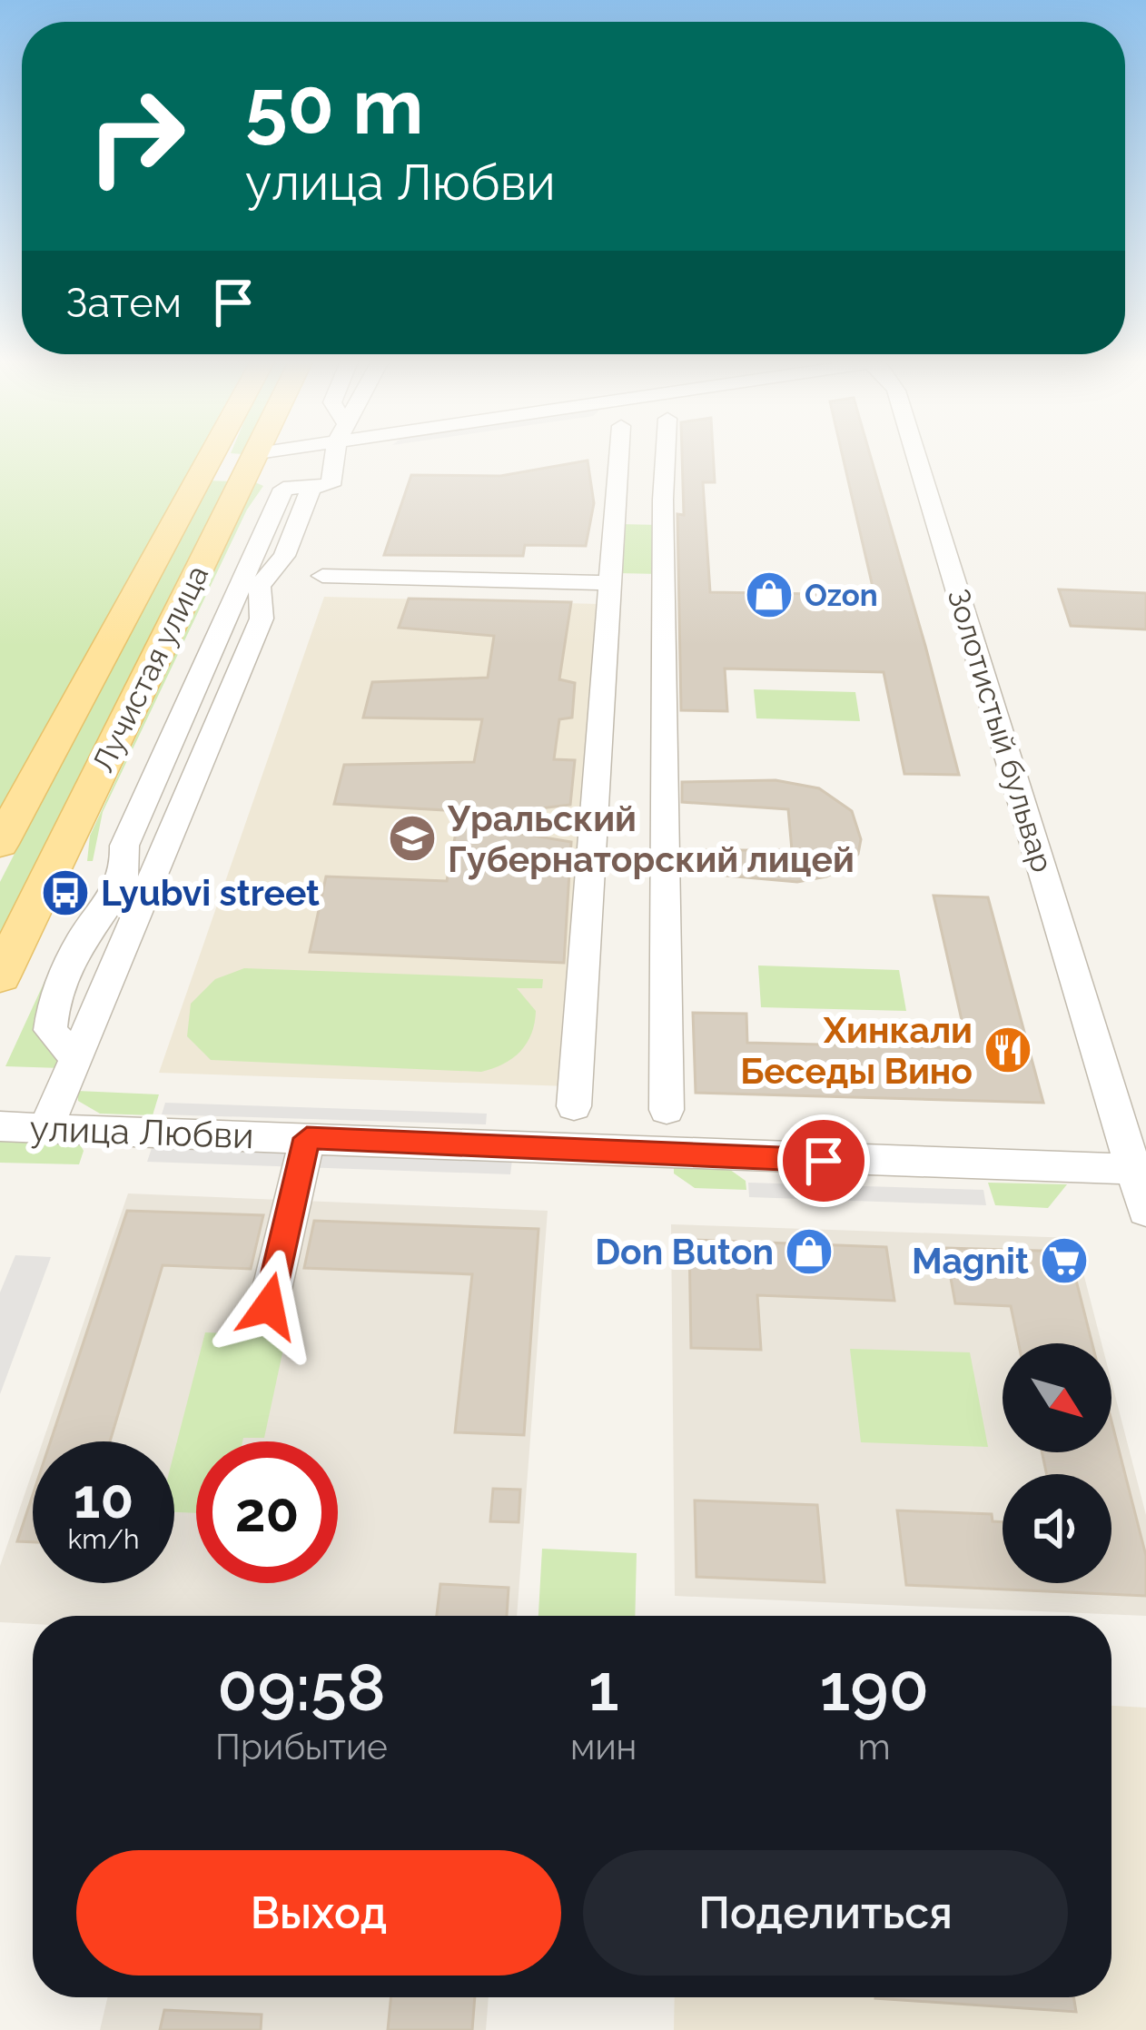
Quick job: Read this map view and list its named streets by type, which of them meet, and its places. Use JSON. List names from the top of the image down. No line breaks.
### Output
{"streets":{"main road":["Лучистая улица"],"street":["Золотистый бульвар","улица Любви"]},"crossings":[["Золотистый бульвар","улица Любви"]],"places":{"shop":["Ozon","Don Buton"],"school or university":["Уральский Губернаторский лицей"],"bus stop":["Lyubvi street"],"restaurant":["Хинкали Беседы Вино"],"supermarket":["Magnit"]},"north":"bottom right","page":{"turn":["50 m","улица Любви"],"then":"Затем","speed":"10 km/h","limit":"20","eta":["09:58","Прибытие","1","мин","190","m"],"buttons":["Выход","Поделиться"]}}
